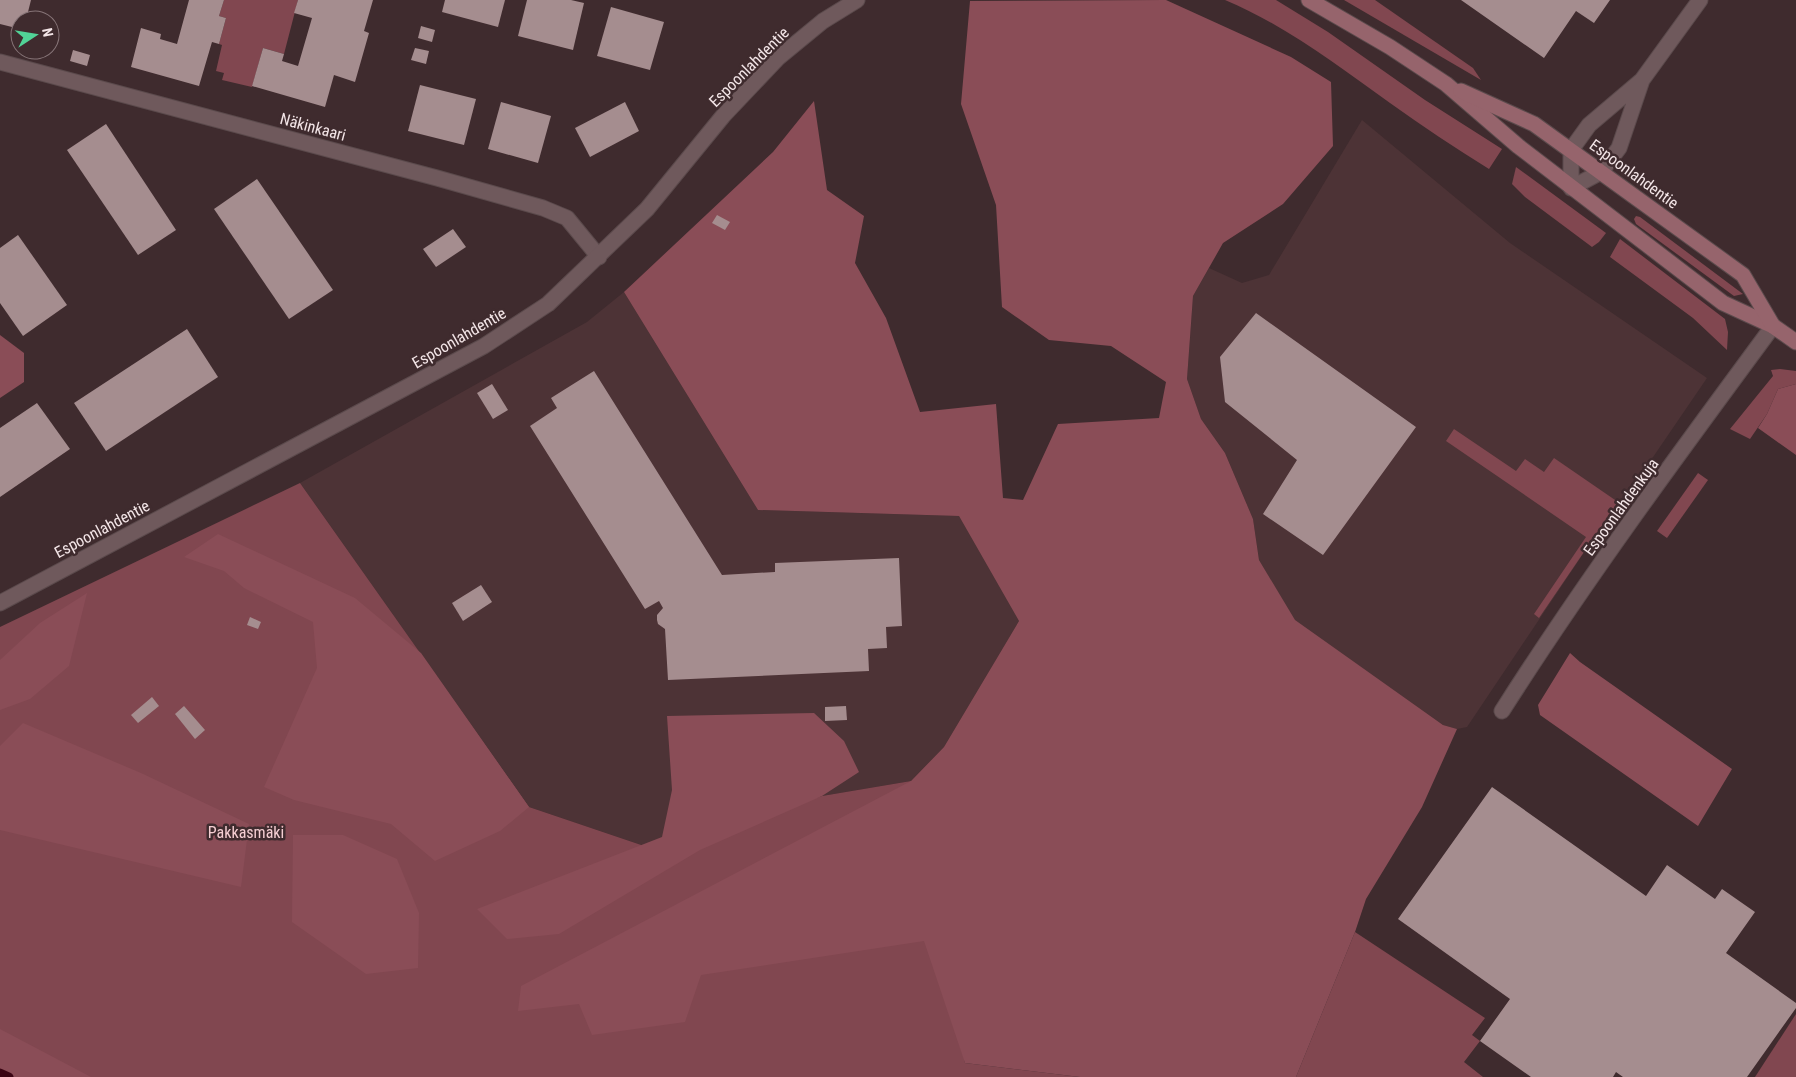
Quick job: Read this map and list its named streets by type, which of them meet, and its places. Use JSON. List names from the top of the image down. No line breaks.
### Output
{"streets":{"main road":["Espoonlahdentie"],"street":["Näkinkaari","Espoonlahdenkuja"]},"crossings":[["Espoonlahdentie","Näkinkaari"],["Espoonlahdentie","Espoonlahdenkuja"]],"parks":["Pakkasmäki"],"north":"right"}
